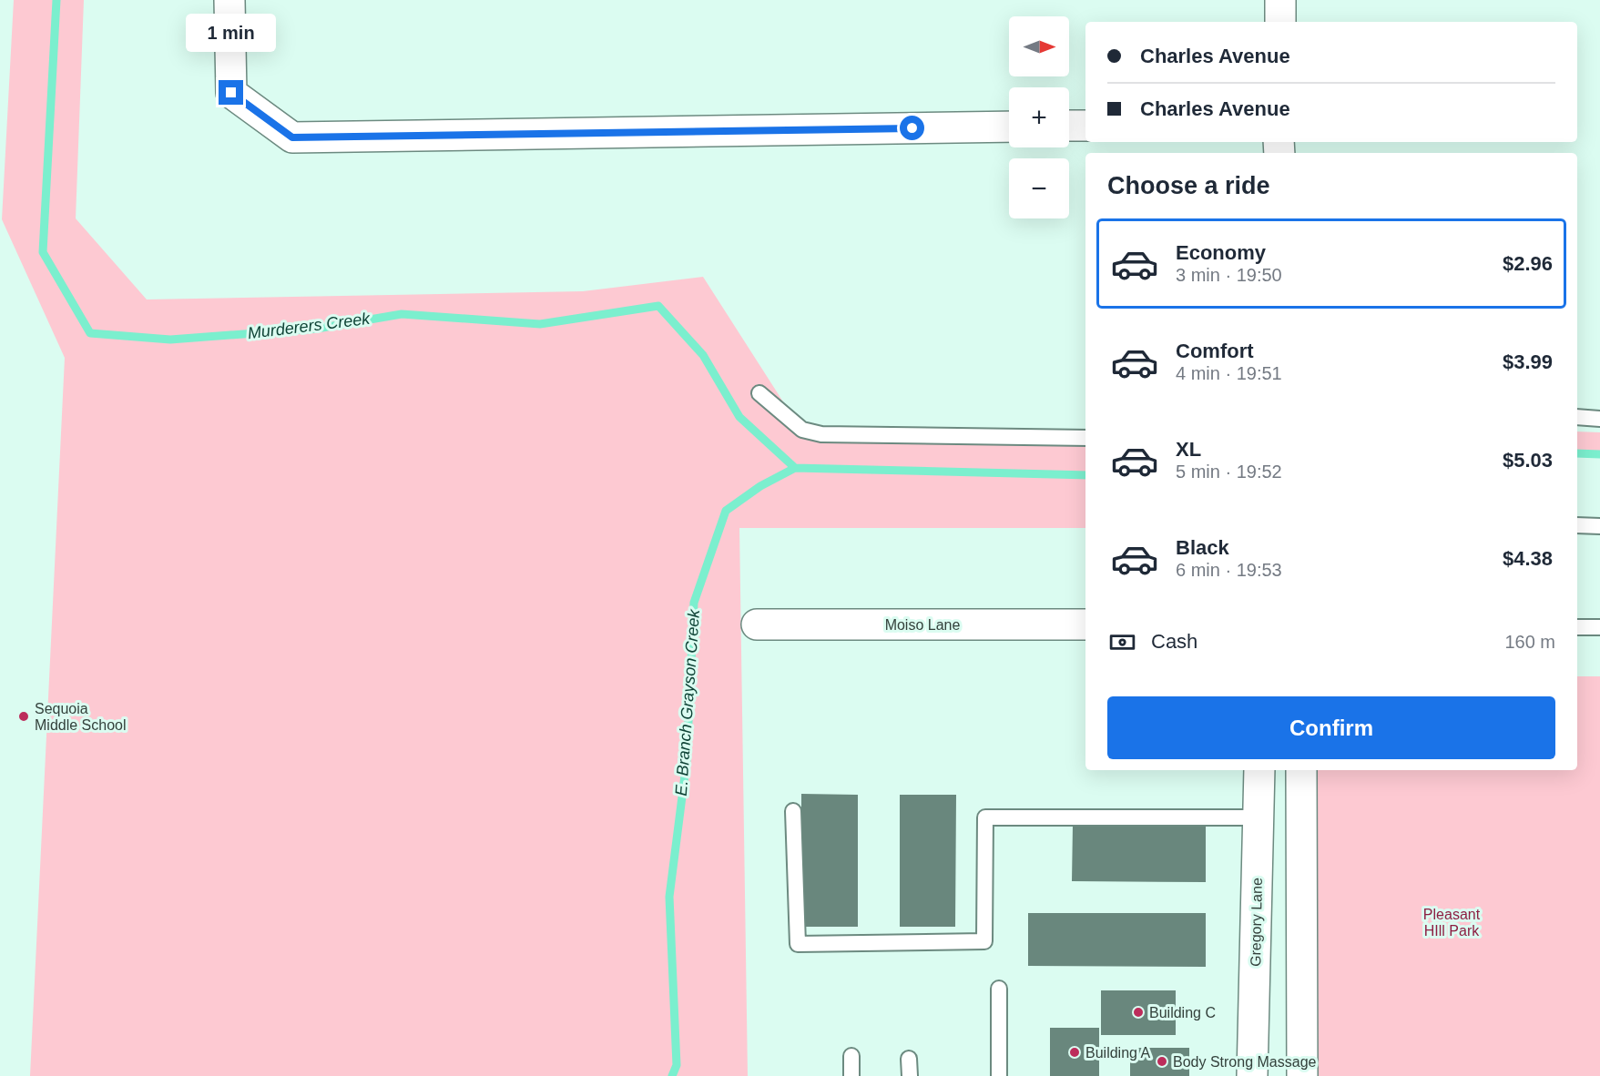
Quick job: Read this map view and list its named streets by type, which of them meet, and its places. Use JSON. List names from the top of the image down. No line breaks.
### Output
{"streets":{"street":["Moiso Lane","Gregory Lane"]},"water":["Murderers Creek","E. Branch Grayson Creek"],"parks":["Pleasant HIll Park"],"places":["Sequoia Middle School","Building C","Building A","Body Strong Massage"],"north":"right","page":{"bubble":"1 min","map_buttons":["+","−"],"banner":["Charles Avenue","Charles Avenue"],"heading":"Choose a ride","list":[{"name":"Economy","note":"3 min · 19:50","value":"$2.96"},{"name":"Comfort","note":"4 min · 19:51","value":"$3.99"},{"name":"XL","note":"5 min · 19:52","value":"$5.03"},{"name":"Black","note":"6 min · 19:53","value":"$4.38"}],"pay":["Cash","160 m"],"buttons":"Confirm"}}
